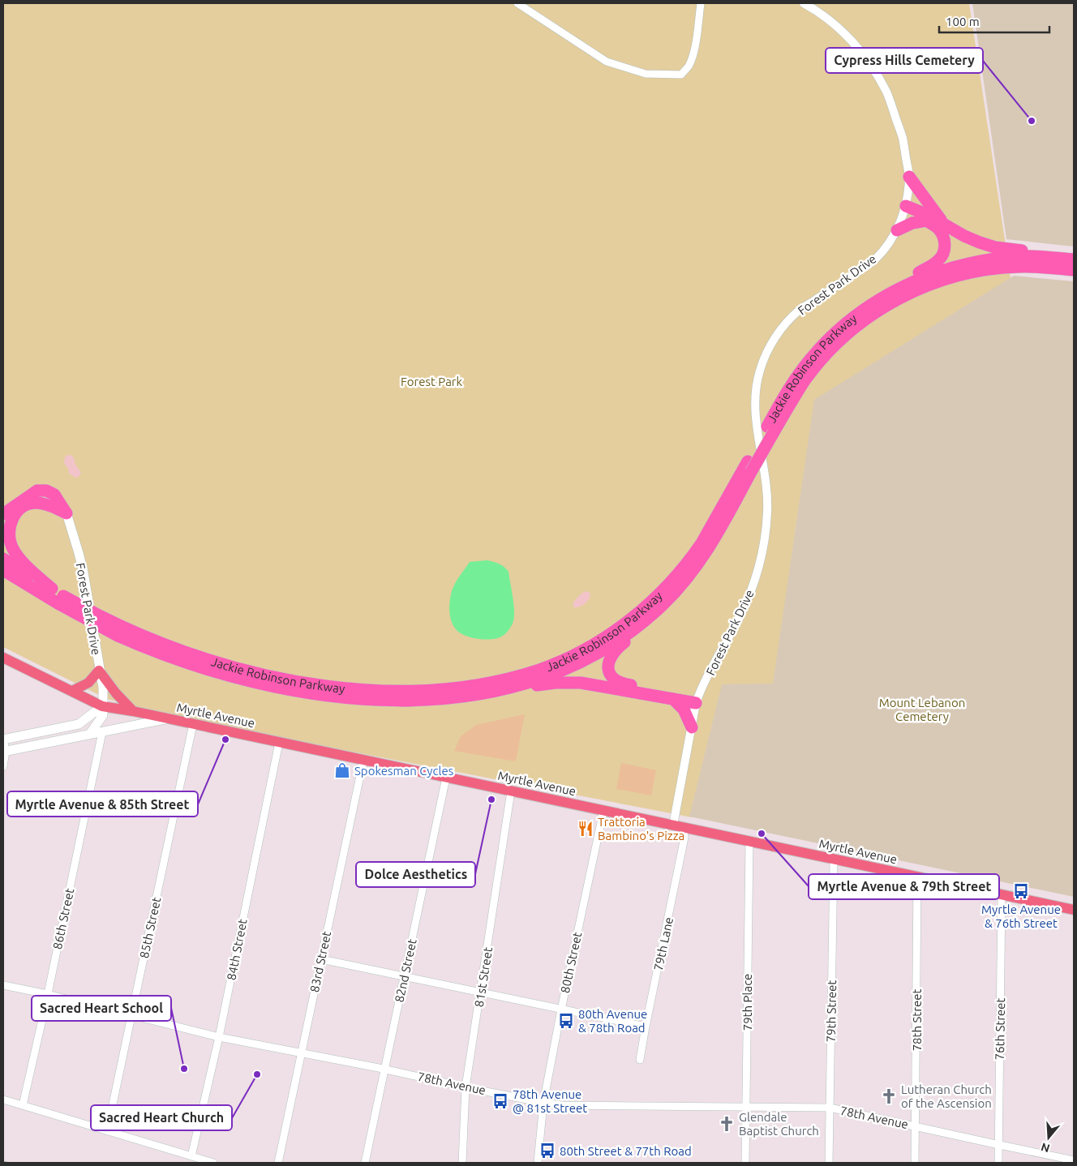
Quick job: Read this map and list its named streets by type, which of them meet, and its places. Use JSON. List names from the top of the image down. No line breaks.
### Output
{"streets":{"highway":["Jackie Robinson Parkway"],"main road":["Forest Park Drive","Myrtle Avenue"],"street":["86th Street","85th Street","79th Lane","84th Street","83rd Street","80th Street","82nd Street","81st Street","79th Place","79th Street","78th Street","76th Street","78th Avenue"]},"crossings":[["Forest Park Drive","Myrtle Avenue"],["Forest Park Drive","79th Lane"],["Myrtle Avenue","85th Street"],["Myrtle Avenue","79th Lane"],["Myrtle Avenue","84th Street"],["Myrtle Avenue","83rd Street"],["Myrtle Avenue","80th Street"],["Myrtle Avenue","82nd Street"],["Myrtle Avenue","81st Street"],["Myrtle Avenue","79th Place"],["Myrtle Avenue","79th Street"],["Myrtle Avenue","78th Street"],["Myrtle Avenue","76th Street"],["86th Street","78th Avenue"],["85th Street","78th Avenue"],["84th Street","78th Avenue"],["83rd Street","78th Avenue"],["80th Street","78th Avenue"],["82nd Street","78th Avenue"],["81st Street","78th Avenue"],["79th Place","78th Avenue"],["79th Street","78th Avenue"],["78th Street","78th Avenue"],["76th Street","78th Avenue"]],"parks":["Forest Park","Mount Lebanon Cemetery"],"places":{"other":["Cypress Hills Cemetery","Myrtle Avenue & 85th Street","Dolce Aesthetics","Myrtle Avenue & 79th Street","Sacred Heart School","Sacred Heart Church"],"shop":["Spokesman Cycles"],"restaurant":["Trattoria Bambino's Pizza"],"bus stop":["Myrtle Avenue & 76th Street","80th Avenue & 78th Road","78th Avenue @ 81st Street","80th Street & 77th Road"],"church":["Lutheran Church of the Ascension","Glendale Baptist Church"]},"scale_bar":"100 m","north":"bottom"}
